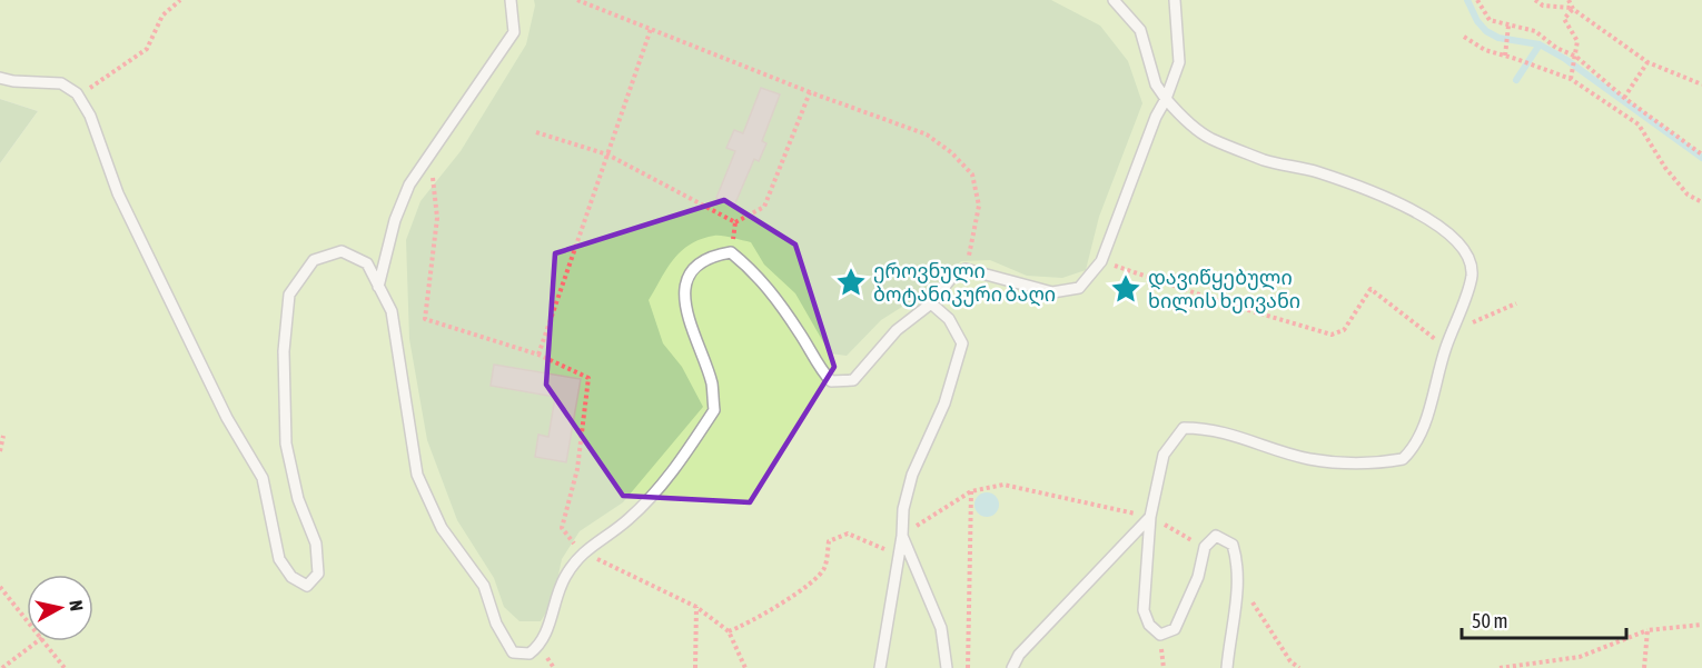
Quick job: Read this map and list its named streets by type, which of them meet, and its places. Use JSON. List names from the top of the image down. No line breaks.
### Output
{"places":{"place":["ეროვნული ბოტანიკური ბაღი","დავიწყებული ხილის ხეივანი"]},"scale_bar":"50 m","north":"right"}
